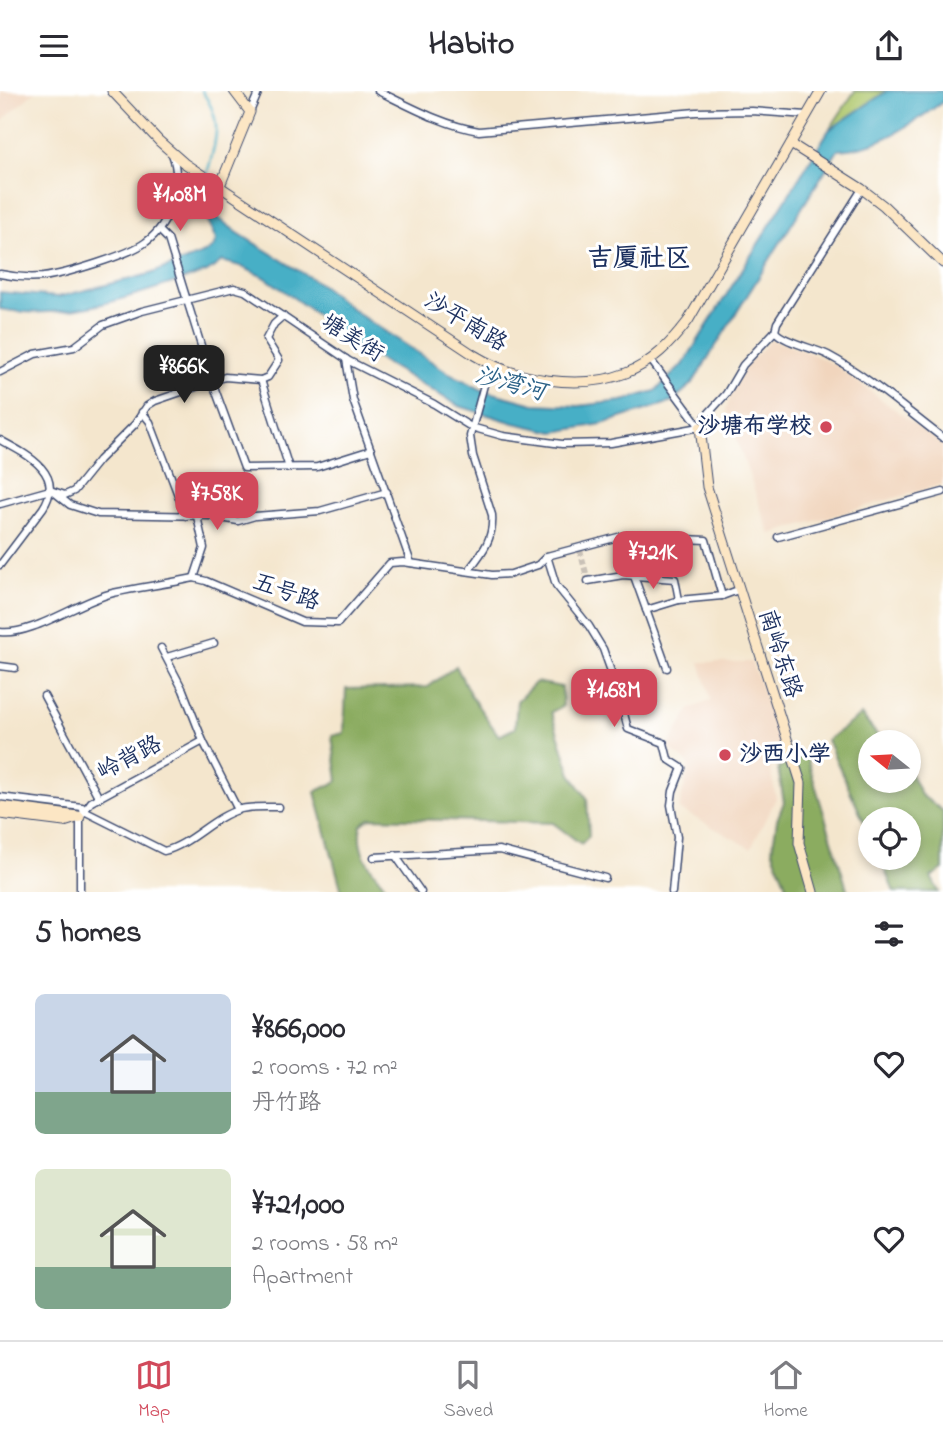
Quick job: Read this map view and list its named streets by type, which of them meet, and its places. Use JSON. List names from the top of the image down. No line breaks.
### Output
{"streets":{"street":["沙平南路","塘美街","五号路","南岭东路","岭背路"]},"crossings":[["塘美街","南岭东路"]],"districts":["吉厦社区"],"water":["沙湾河"],"places":["沙塘布学校","沙西小学"],"north":"left","page":{"header":"Habito","price":["¥1.08M","¥866K","¥758K","¥721K","¥1.68M"],"heading":"5 homes","list":[{"name":"¥866,000","note":"2 rooms · 72 m² · 丹竹路"},{"name":"¥721,000","note":"2 rooms · 58 m² · Apartment"}],"tabs":["Map","Saved","Home"]}}
